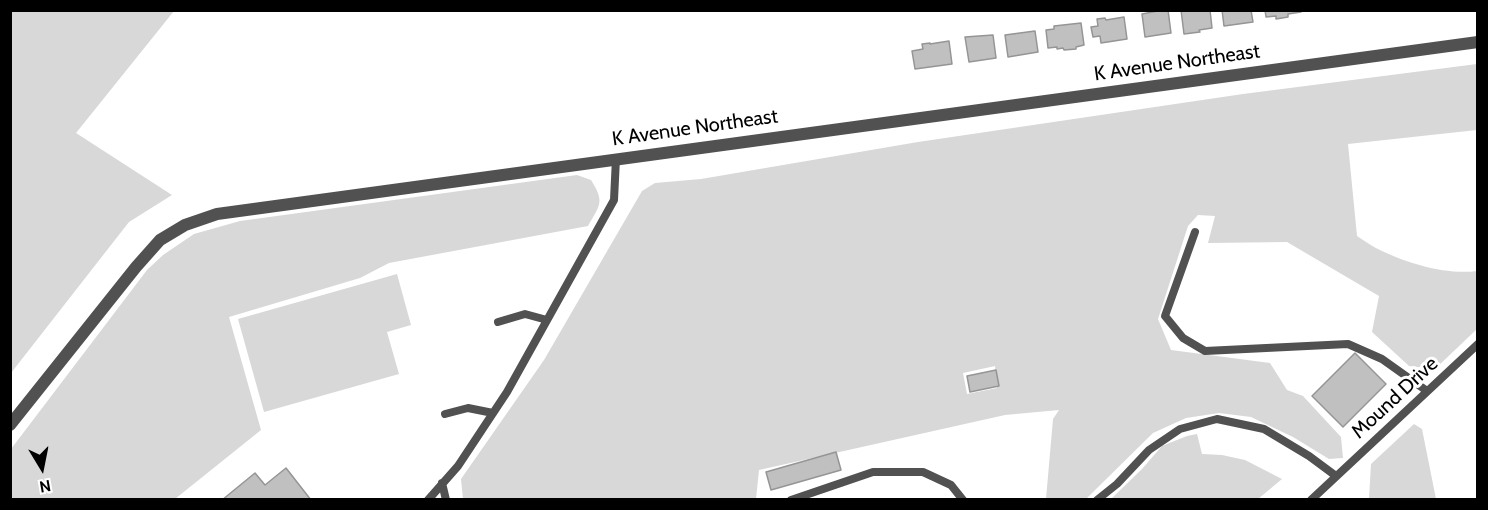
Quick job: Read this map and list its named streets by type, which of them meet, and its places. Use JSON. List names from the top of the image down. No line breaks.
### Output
{"streets":{"street":["K Avenue Northeast"],"lane":["Mound Drive"]},"north":"bottom"}
